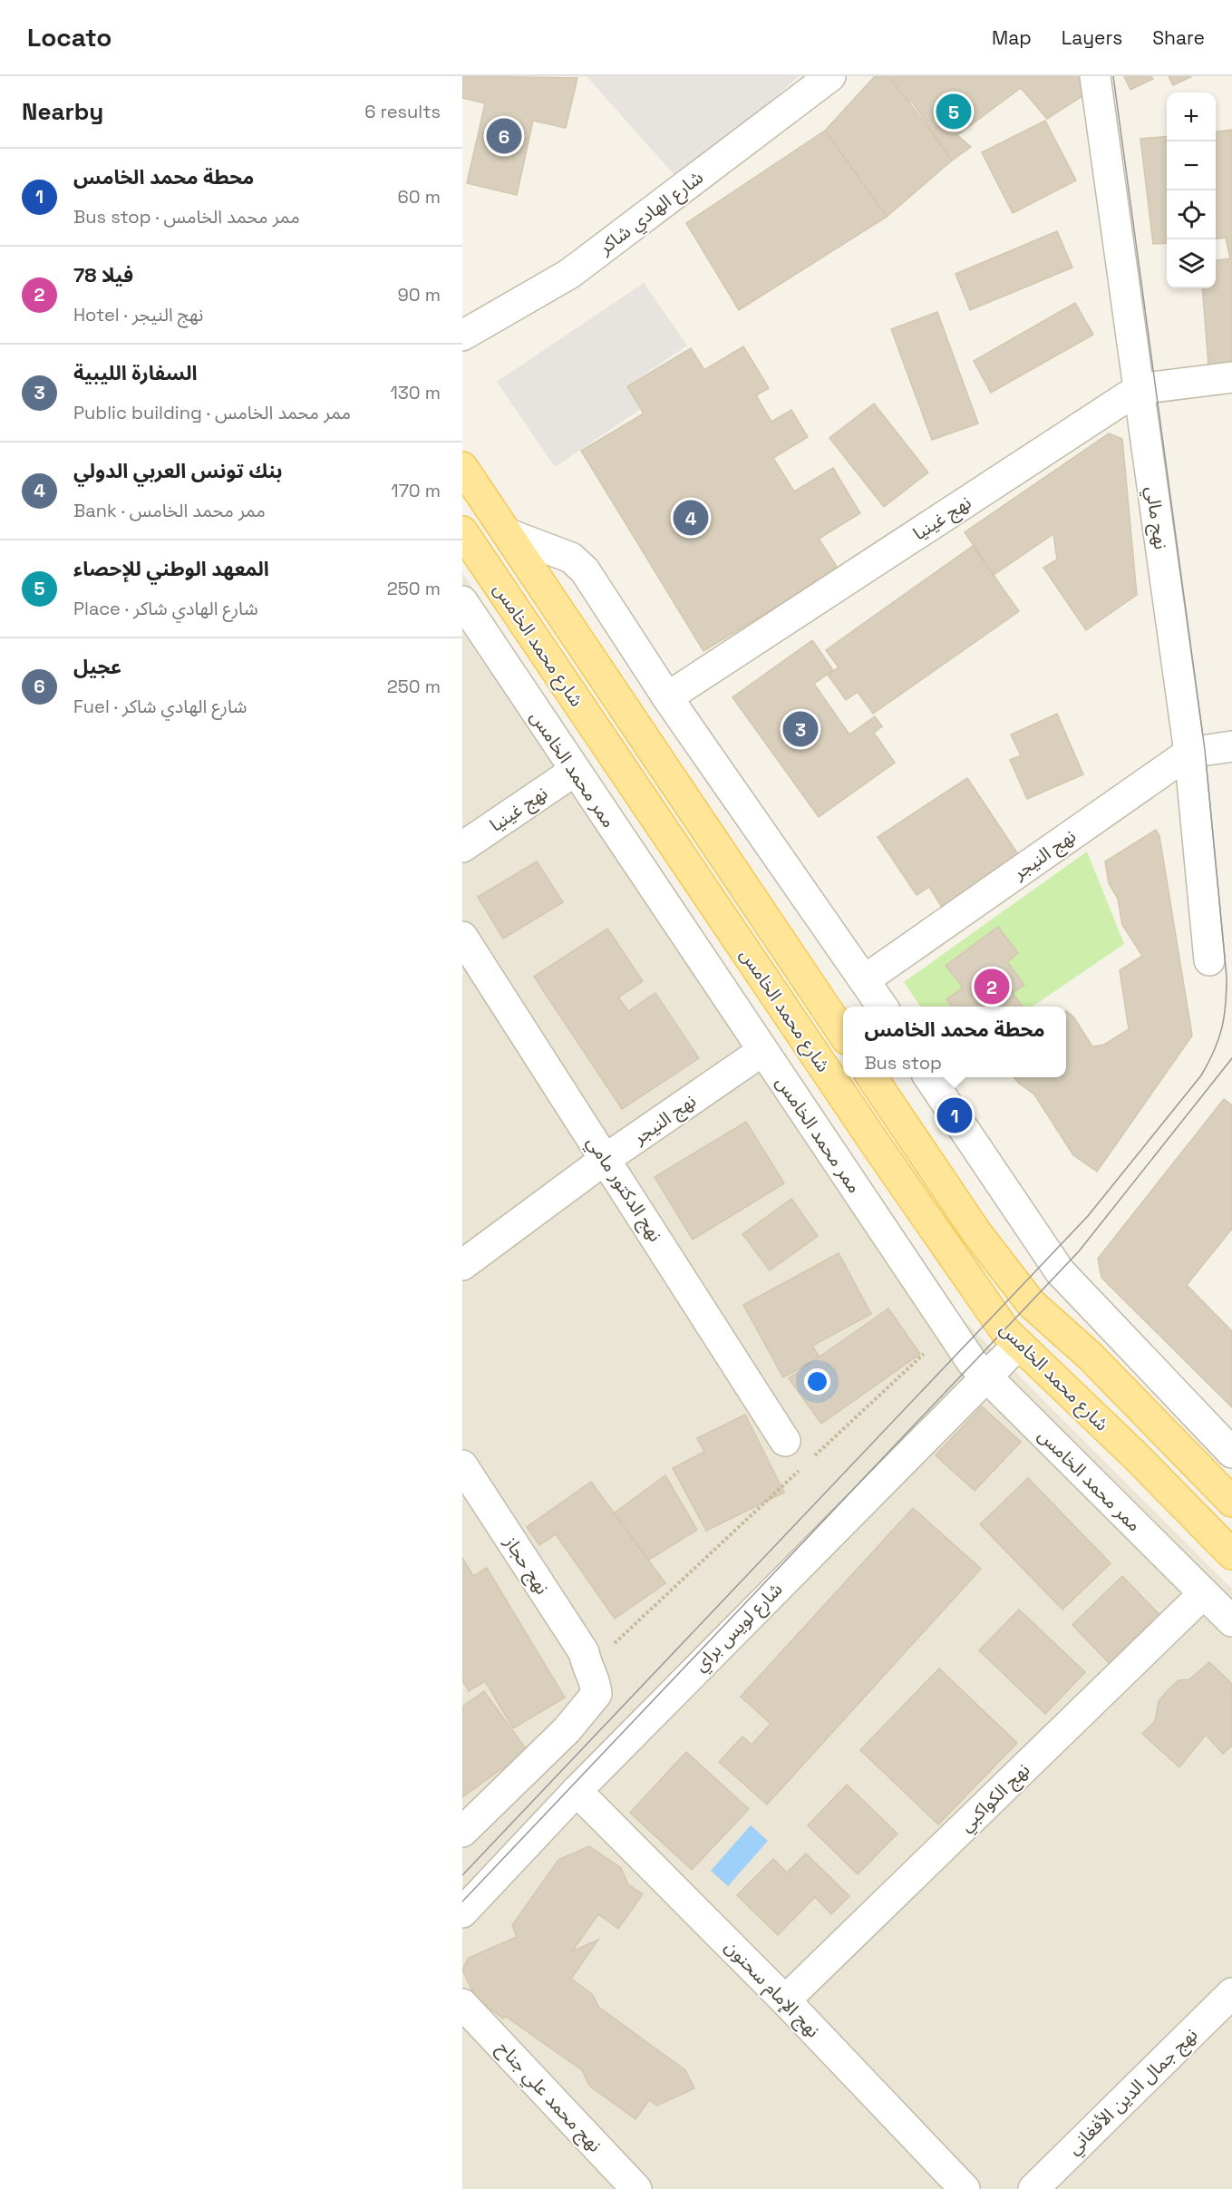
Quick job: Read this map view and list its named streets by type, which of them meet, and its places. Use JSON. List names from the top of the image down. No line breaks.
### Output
{"streets":{"main road":["شارع محمد الخامس"],"street":["شارع الهادي شاكر","نهج غينيا","نهج مالي","ممر محمد الخامس","نهج النيجر","نهج الدكتور مامي","نهج حجاز","شارع لويس براي","نهج الكواكبي","نهج الإمام سحنون","نهج جمال الدين الأفغاني","نهج محمد علي جناح"]},"crossings":[["نهج غينيا","نهج مالي"],["نهج غينيا","ممر محمد الخامس"],["نهج مالي","نهج النيجر"],["شارع محمد الخامس","شارع لويس براي"],["ممر محمد الخامس","نهج النيجر"],["ممر محمد الخامس","شارع لويس براي"],["ممر محمد الخامس","نهج الكواكبي"],["نهج النيجر","نهج الدكتور مامي"],["شارع لويس براي","نهج الإمام سحنون"],["نهج الكواكبي","نهج الإمام سحنون"]],"page":{"header":"Locato","nav":["Map","Layers","Share"],"heading":["Nearby","6 results"],"pins":["5","6","4","3","2","1"],"map_buttons":["+","−"],"list":[{"mark":"1","name":"محطة محمد الخامس","note":"Bus stop · ممر محمد الخامس","value":"60 m"},{"mark":"2","name":"فيلا 78","note":"Hotel · نهج النيجر","value":"90 m"},{"mark":"3","name":"السفارة الليبية","note":"Public building · ممر محمد الخامس","value":"130 m"},{"mark":"4","name":"بنك تونس العربي الدولي","note":"Bank · ممر محمد الخامس","value":"170 m"},{"mark":"5","name":"المعهد الوطني للإحصاء","note":"Place · شارع الهادي شاكر","value":"250 m"},{"mark":"6","name":"عجيل","note":"Fuel · شارع الهادي شاكر","value":"250 m"}],"popup":["محطة محمد الخامس","Bus stop"]}}
